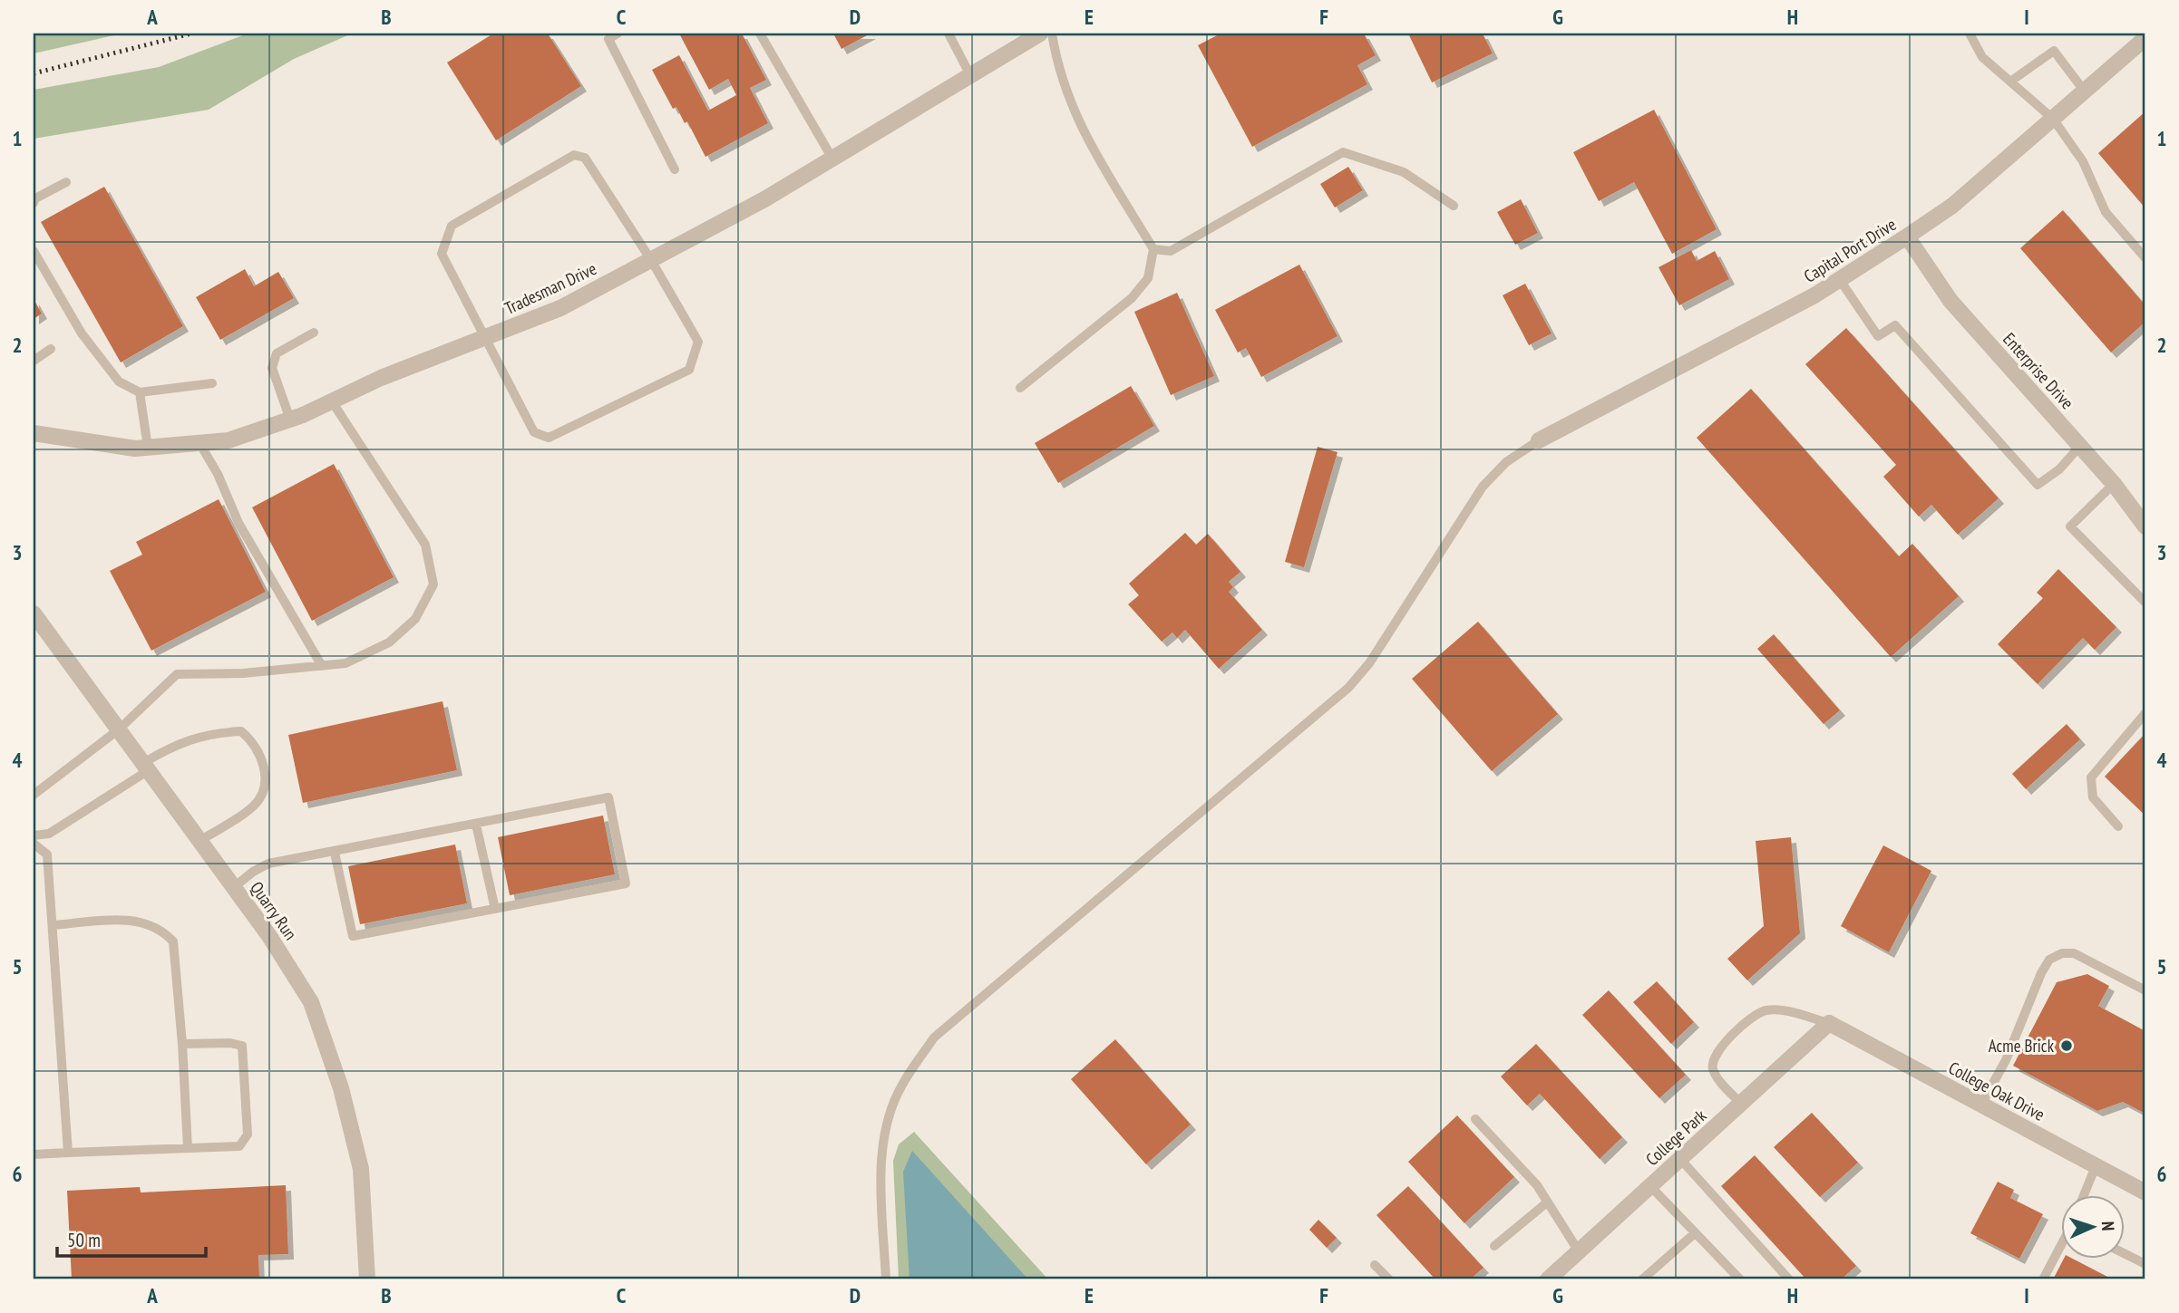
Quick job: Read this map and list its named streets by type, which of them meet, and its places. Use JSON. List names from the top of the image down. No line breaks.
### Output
{"streets":{"street":["Capital Port Drive","Tradesman Drive","Enterprise Drive","Quarry Run","College Oak Drive","College Park"]},"crossings":[["Capital Port Drive","Enterprise Drive"],["College Oak Drive","College Park"]],"places":["Acme Brick"],"scale_bar":"50 m","north":"right","grid":{"columns":["A","B","C","D","E","F","G","H","I"],"rows":["1","2","3","4","5","6"]}}
